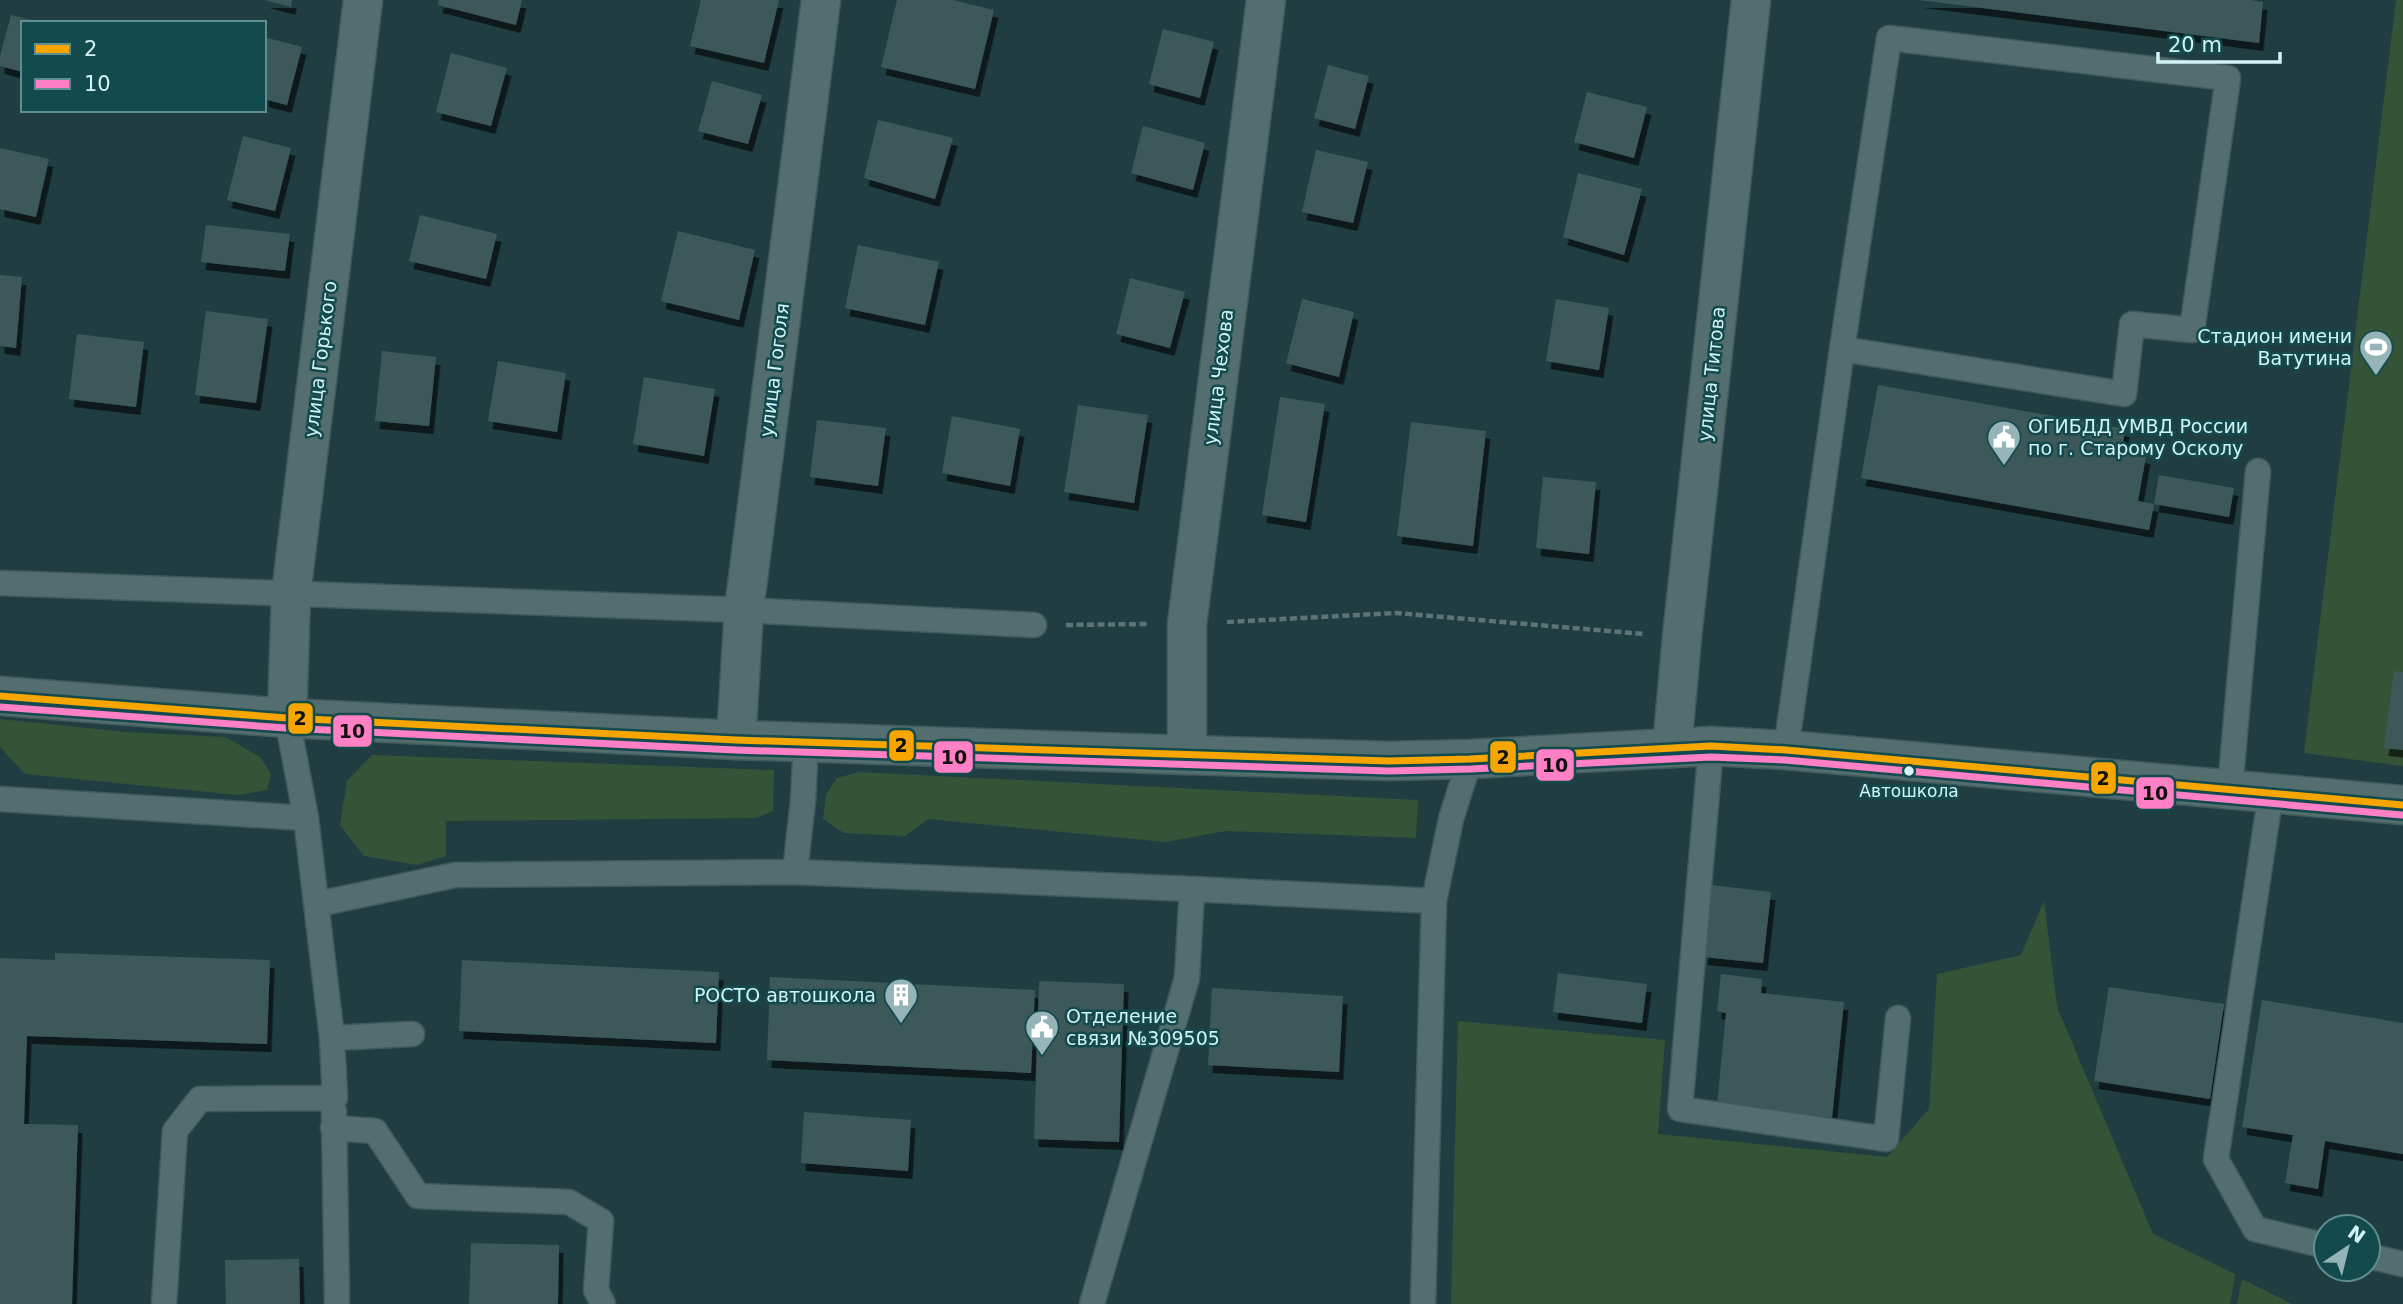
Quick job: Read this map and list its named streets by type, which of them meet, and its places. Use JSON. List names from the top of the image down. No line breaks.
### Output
{"streets":{"street":["улица Горького","улица Гоголя","улица Титова","улица Чехова"]},"places":{"sports":["Стадион имени Ватутина"],"public building":["ОГИБДД УМВД России по г. Старому Осколу","Отделение связи №309505"],"other":["Автошкола"],"building":["РОСТО автошкола"]},"lines":["transit line 2","transit line 10"],"legend":["2","10"],"scale_bar":"20 m","north":"top right"}
